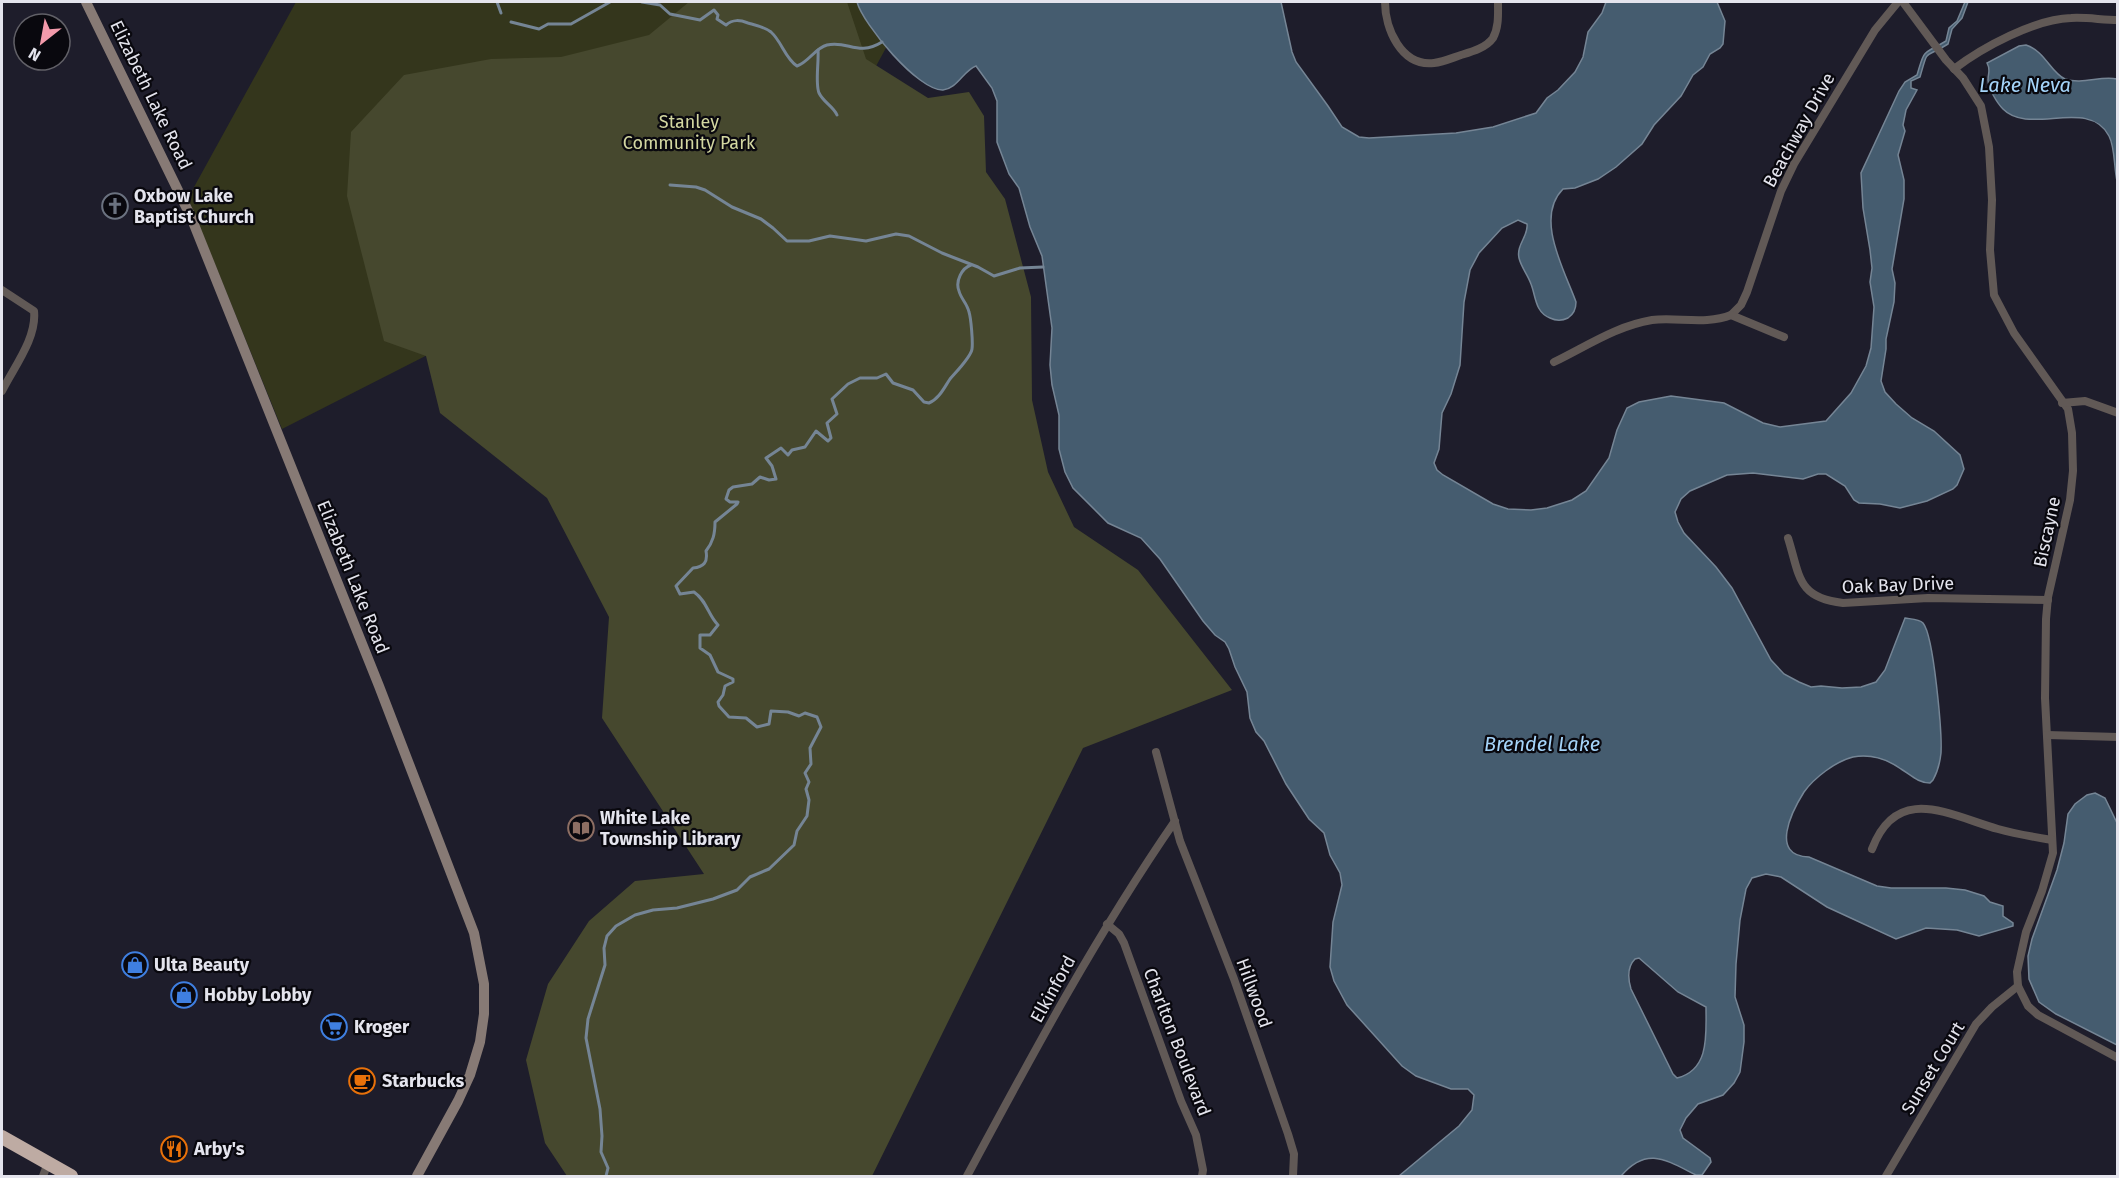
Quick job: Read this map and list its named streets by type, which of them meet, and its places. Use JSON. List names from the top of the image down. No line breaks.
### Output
{"streets":{"street":["Elizabeth Lake Road","Beachway Drive","Biscayne","Oak Bay Drive","Elkinford","Hillwood","Charlton Boulevard","Sunset Court"]},"crossings":[["Biscayne","Oak Bay Drive"],["Biscayne","Sunset Court"],["Elkinford","Hillwood"],["Elkinford","Charlton Boulevard"]],"water":["Lake Neva","Brendel Lake"],"parks":["Stanley Community Park"],"places":{"church":["Oxbow Lake Baptist Church"],"library":["White Lake Township Library"],"shop":["Ulta Beauty","Hobby Lobby"],"supermarket":["Kroger"],"cafe":["Starbucks"],"restaurant":["Arby's"]},"north":"bottom left"}
